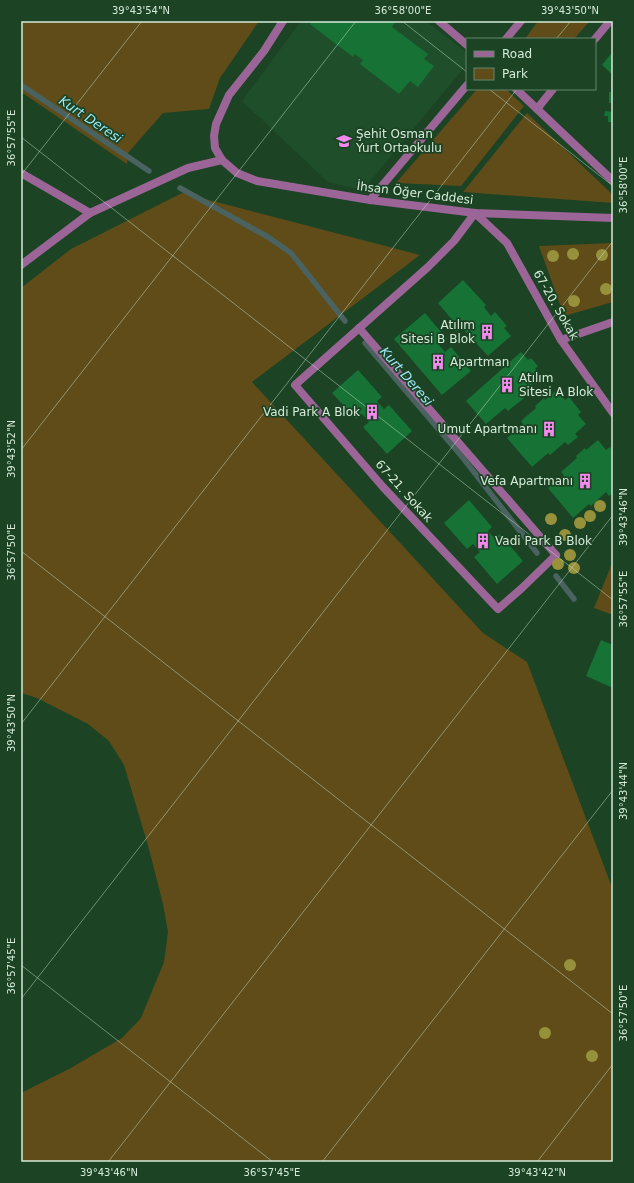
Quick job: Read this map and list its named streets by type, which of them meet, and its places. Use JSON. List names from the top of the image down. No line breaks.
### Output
{"streets":{"street":["İhsan Öğer Caddesi","67-20. Sokak","67-21. Sokak"]},"crossings":[["İhsan Öğer Caddesi","67-20. Sokak"]],"water":["Kurt Deresi"],"places":{"school or university":["Şehit Osman Yurt Ortaokulu"],"building":["Atılım Sitesi B Blok","Apartman","Atılım Sitesi A Blok","Vadi Park A Blok","Umut Apartmanı","Vefa Apartmanı","Vadi Park B Blok"]},"legend":["Road","Park"],"coordinates":["39°43'54\"N","36°58'00\"E","39°43'50\"N","36°57'55\"E","39°43'52\"N","39°43'46\"N","36°57'50\"E","39°43'44\"N","36°57'45\"E","39°43'42\"N"]}
